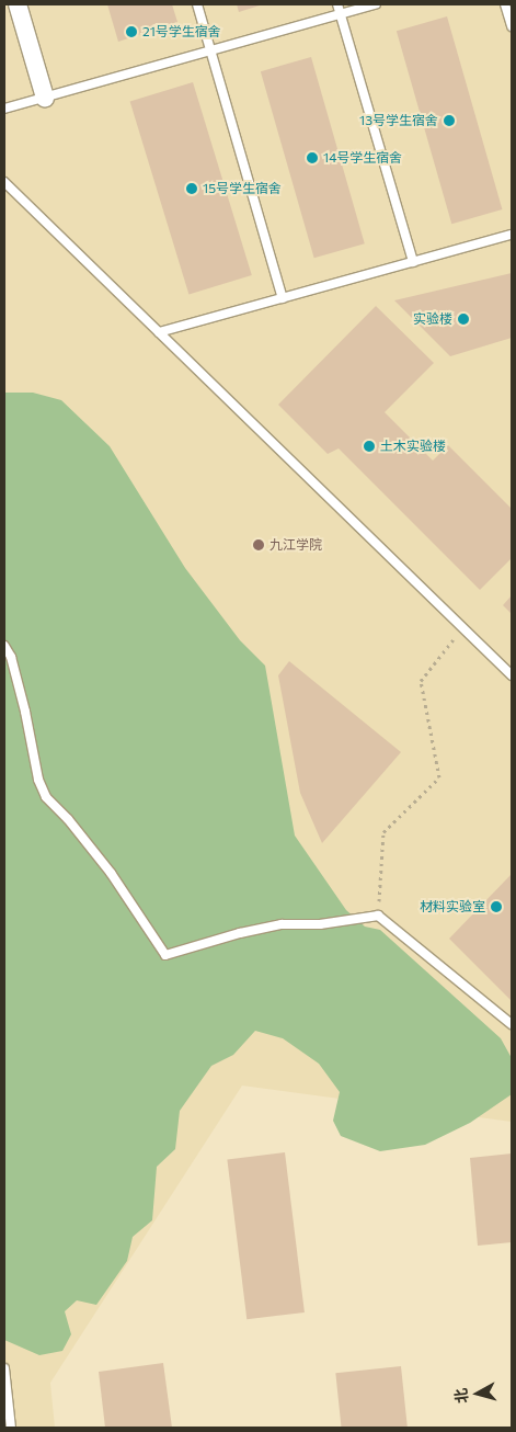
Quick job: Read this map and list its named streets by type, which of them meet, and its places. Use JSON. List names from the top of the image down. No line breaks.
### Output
{"places":["21号学生宿舍","13号学生宿舍","14号学生宿舍","15号学生宿舍","实验楼","土木实验楼","九江学院","材料实验室"],"north":"left"}
